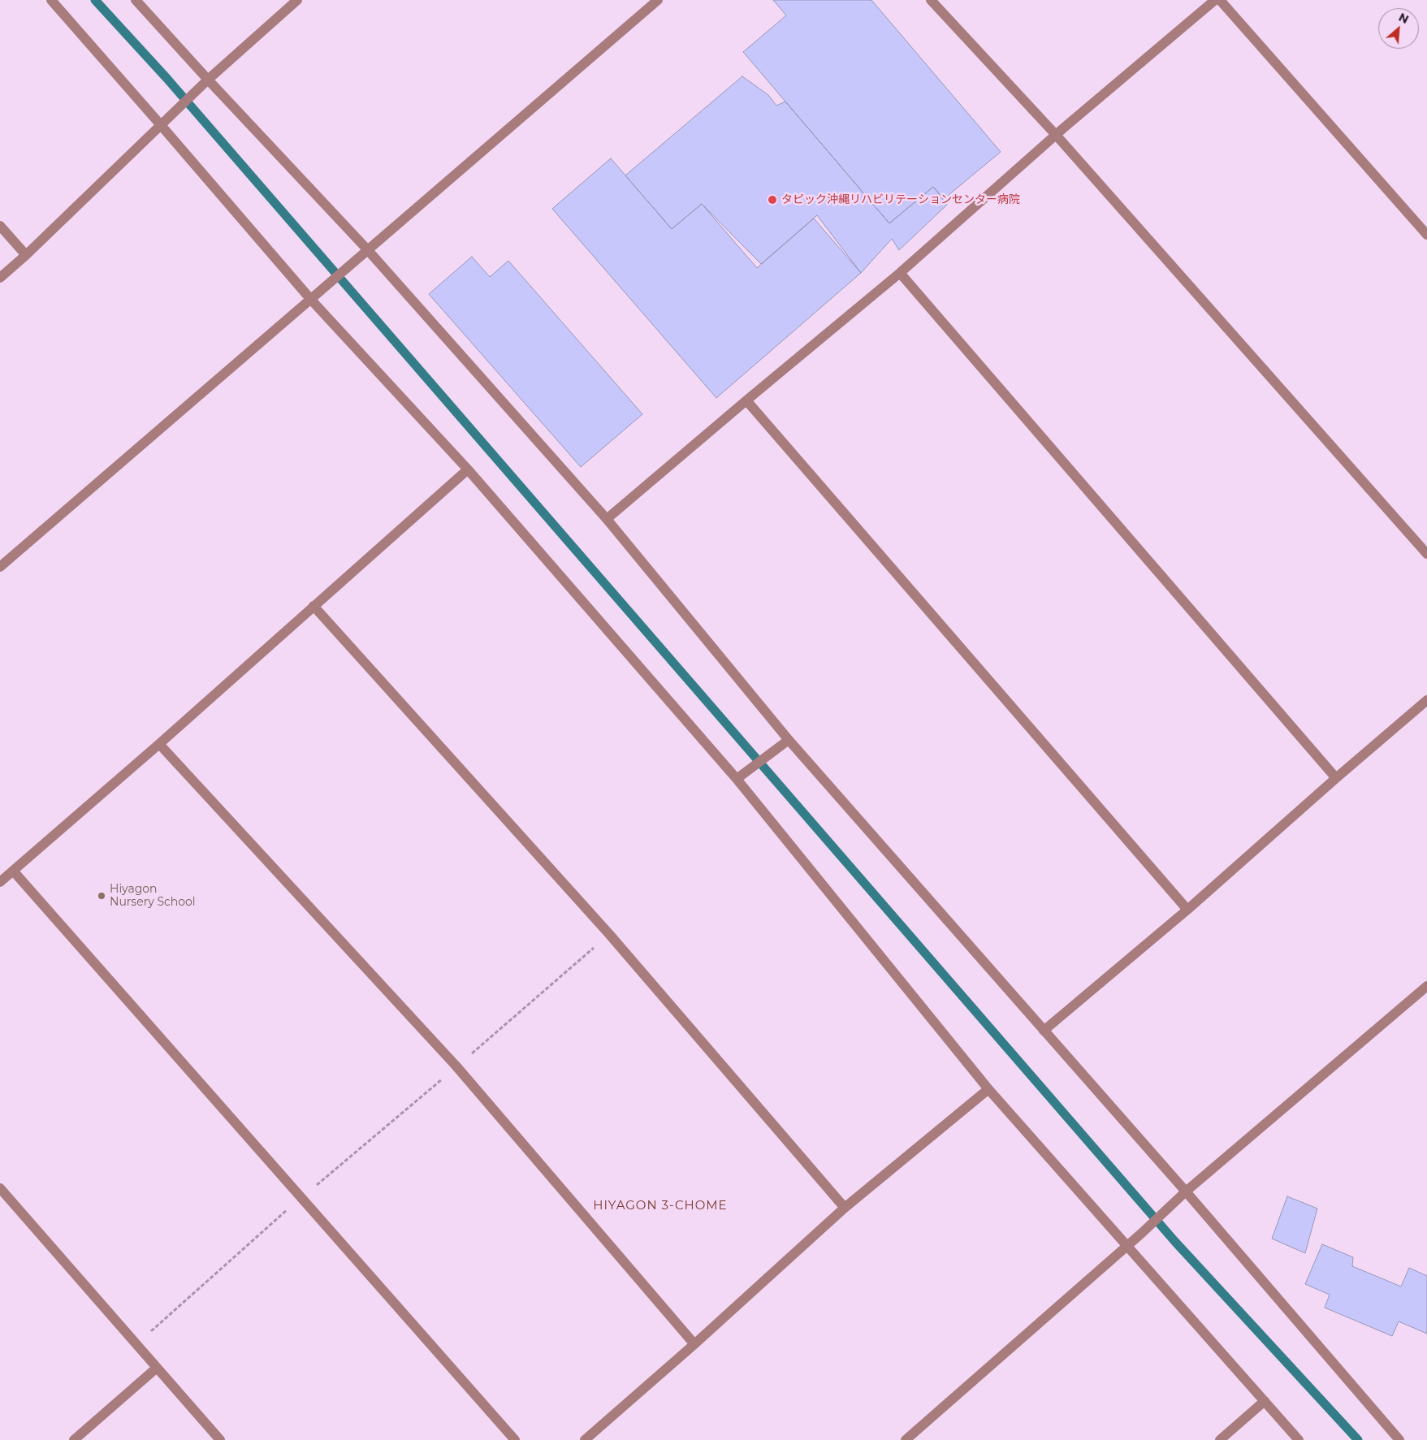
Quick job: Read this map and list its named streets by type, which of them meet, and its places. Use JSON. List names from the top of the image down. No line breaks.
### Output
{"districts":["HIYAGON 3-CHOME"],"places":["タピック沖縄リハビリテーションセンター病院","Hiyagon Nursery School"],"north":"top right"}
